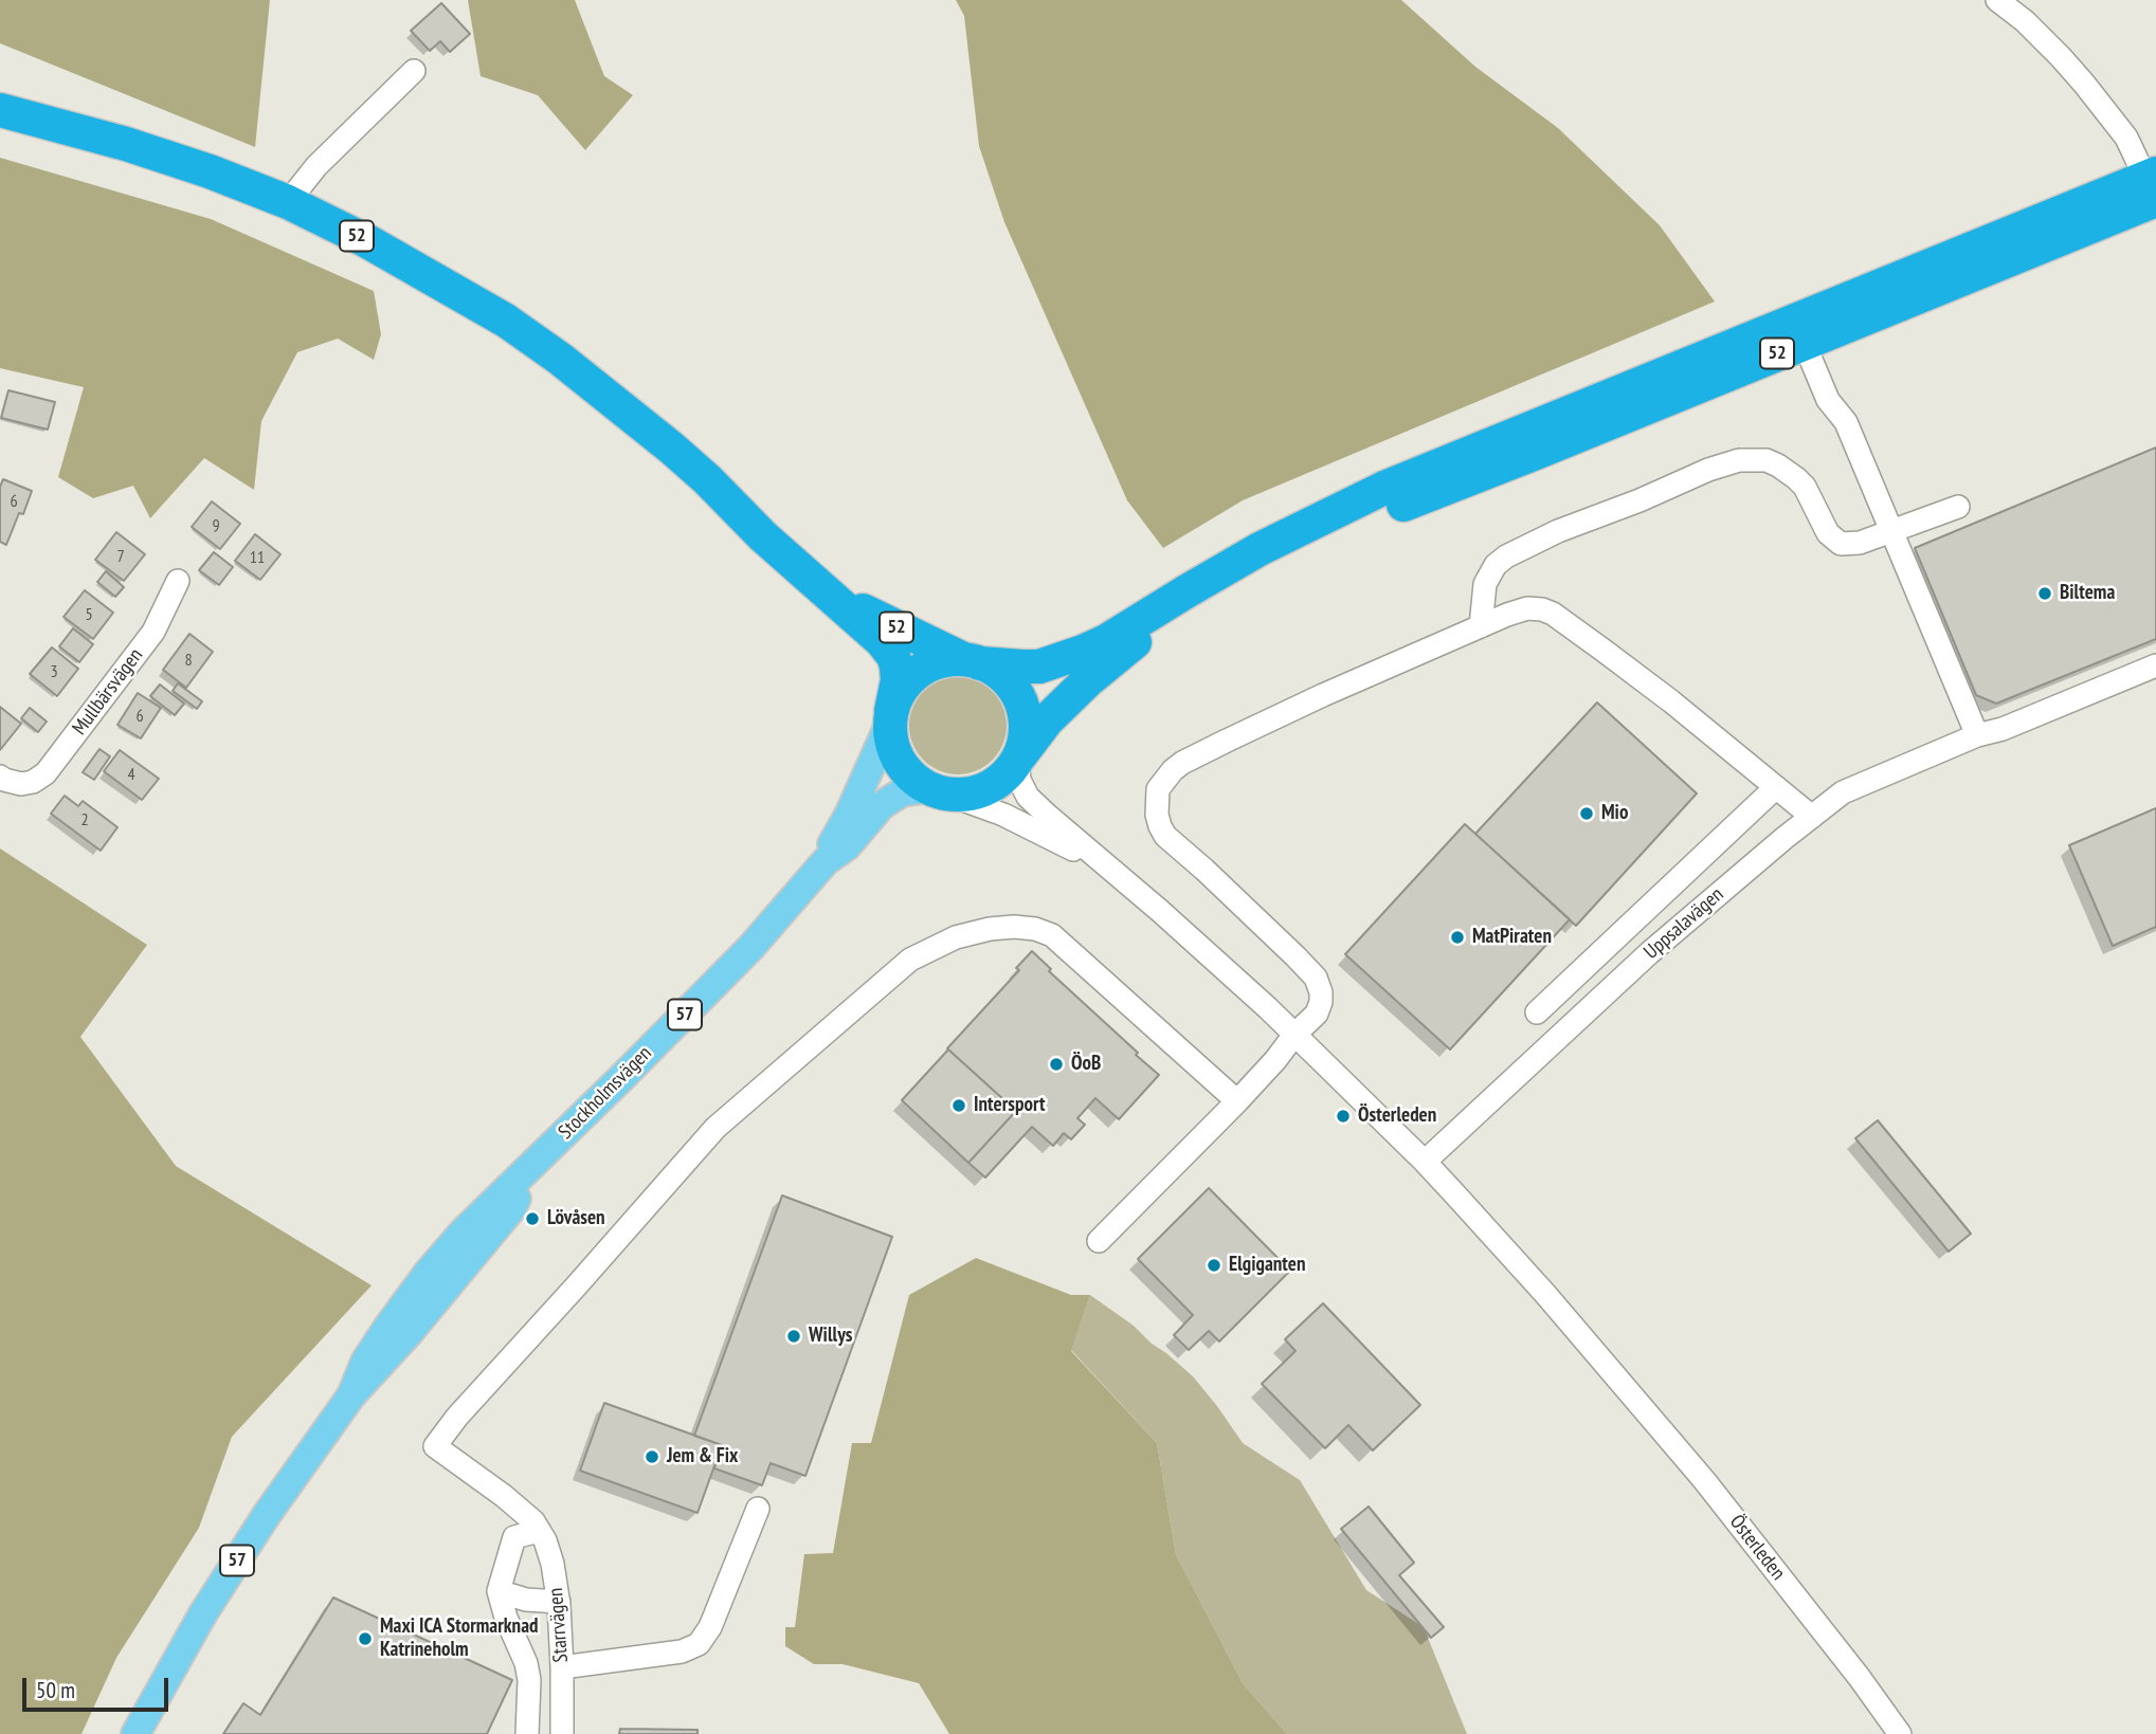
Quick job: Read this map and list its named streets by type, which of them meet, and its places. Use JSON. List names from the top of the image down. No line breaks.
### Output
{"streets":{"highway":["52"],"main road":["57","Stockholmsvägen"],"street":["Mullbärsvägen","Uppsalavägen","Österleden","Starrvägen"]},"crossings":[["52","Stockholmsvägen"],["52","Österleden"],["Uppsalavägen","Österleden"],["Stockholmsvägen","Österleden"]],"places":["Biltema","Mio","MatPiraten","ÖoB","Intersport","Österleden","Lövåsen","Elgiganten","Willys","Jem & Fix","Maxi ICA Stormarknad Katrineholm"],"house_numbers":["6","9","7","11","5","8","3","6","4","2"],"scale_bar":"50 m"}
